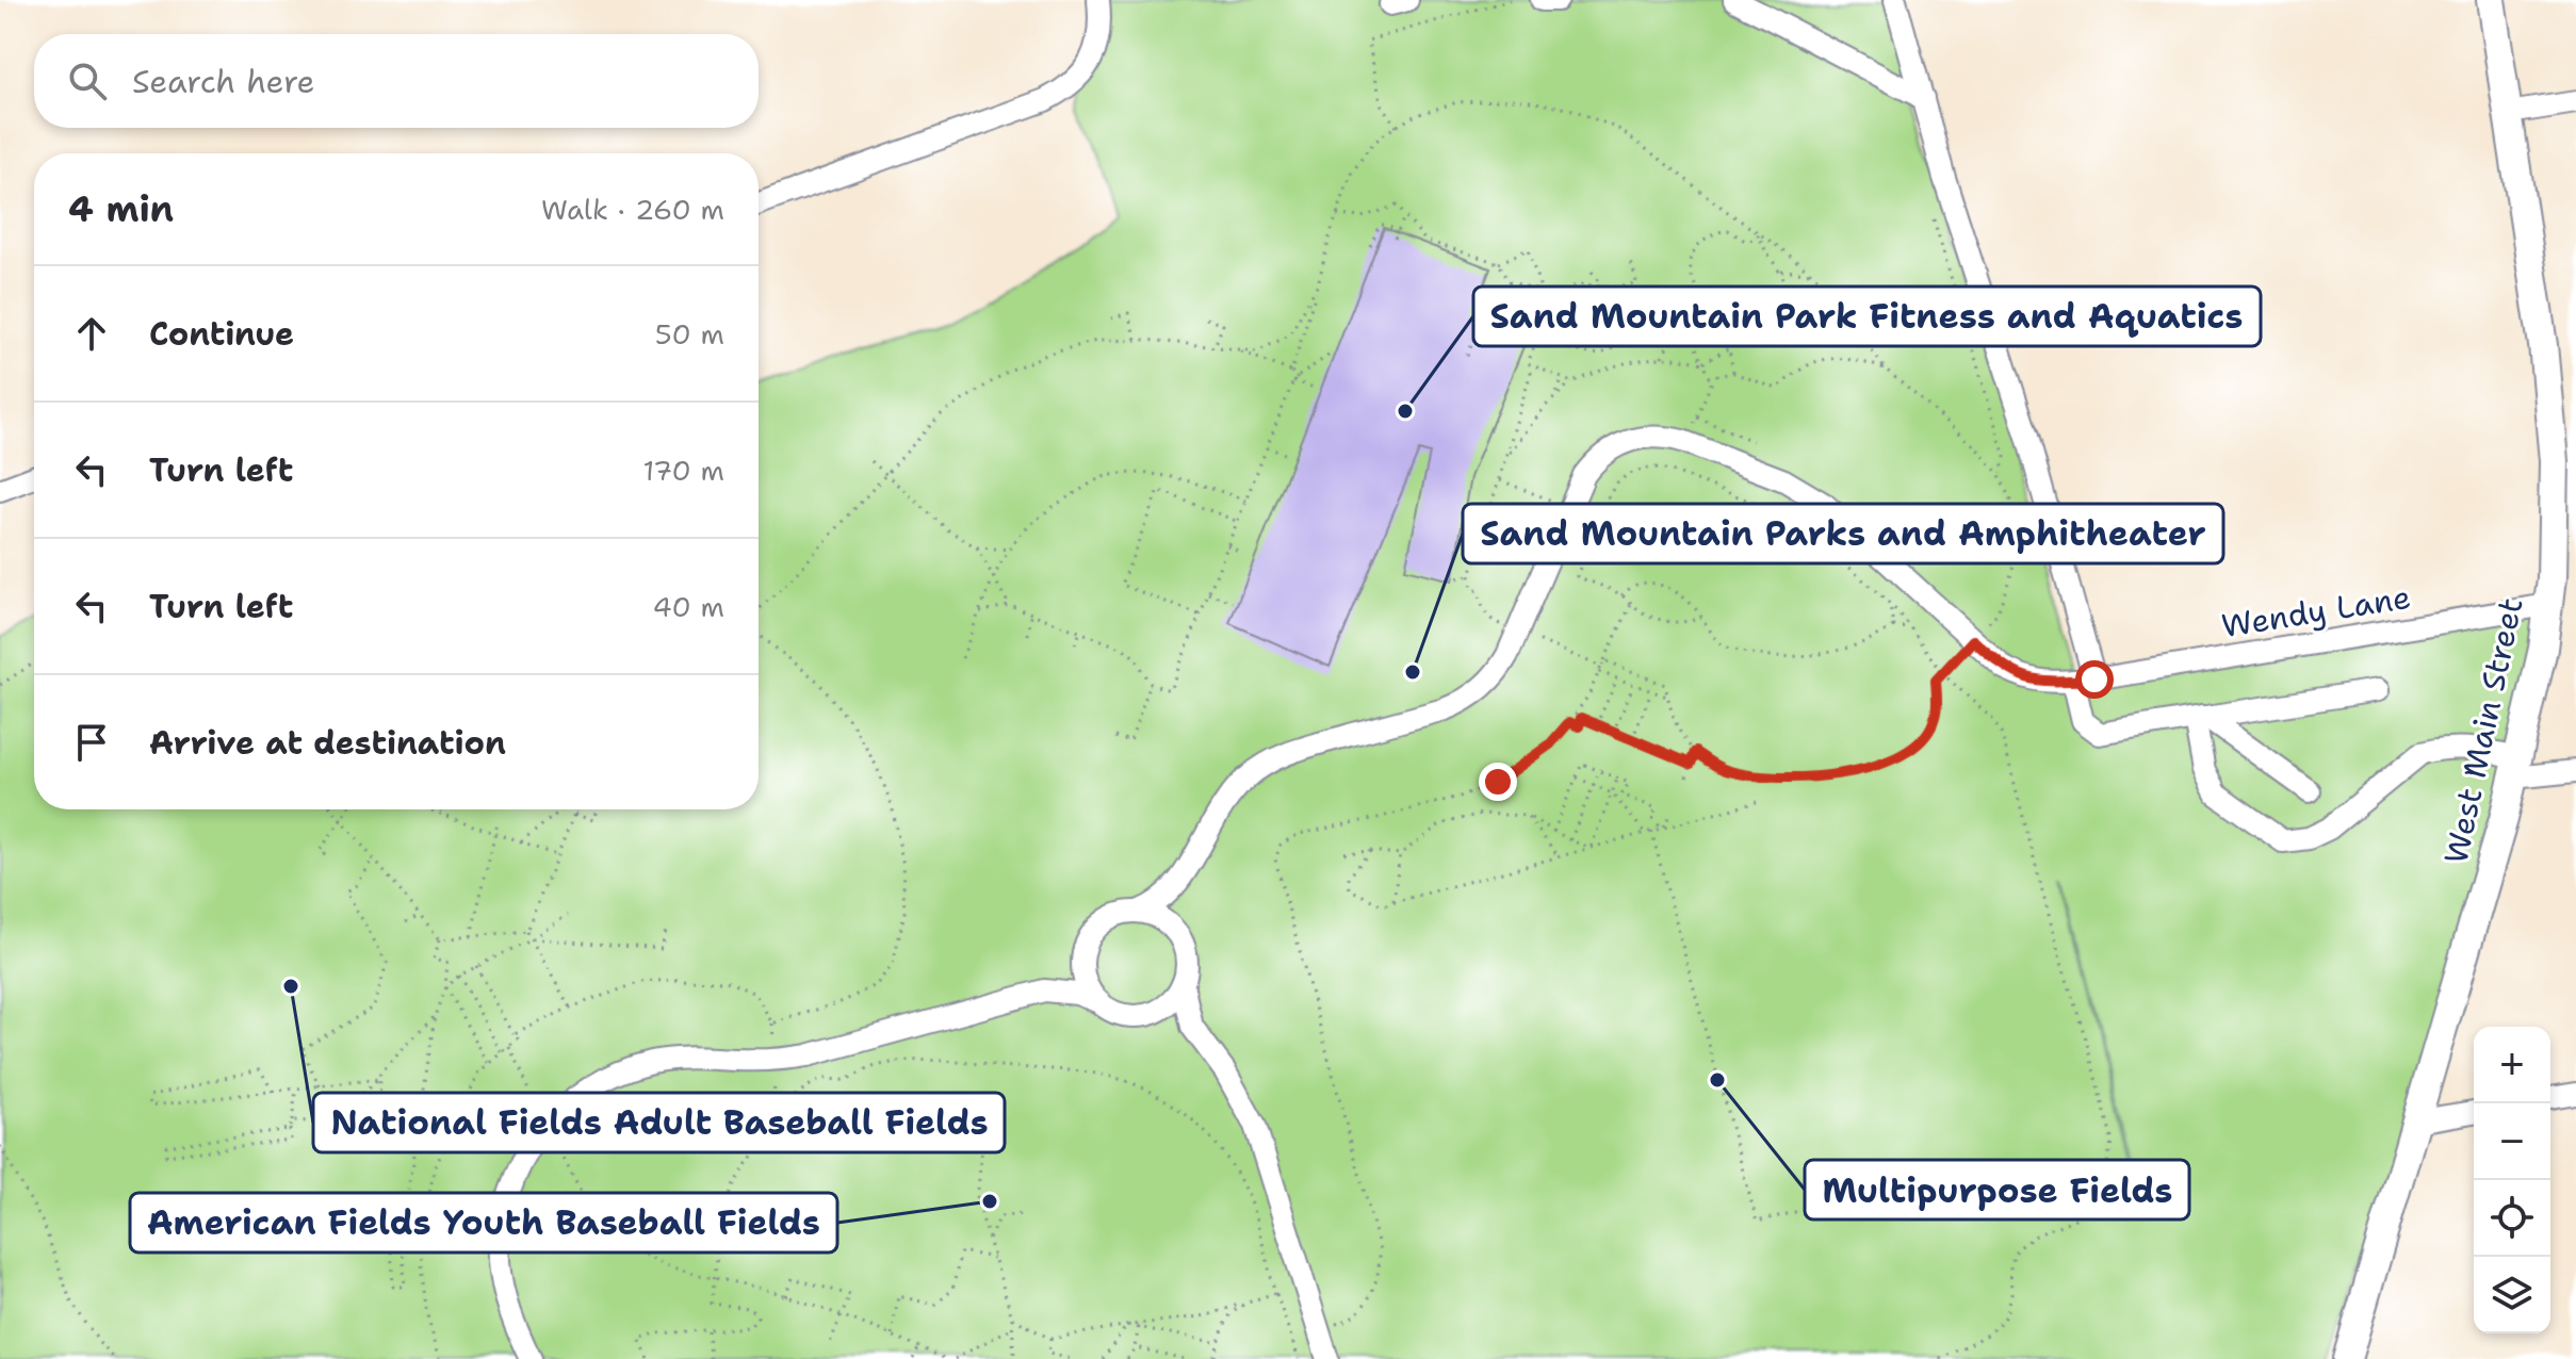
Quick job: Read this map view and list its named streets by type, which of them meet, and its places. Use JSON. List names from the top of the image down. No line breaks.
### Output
{"streets":{"main road":["West Main Street"],"street":["Wendy Lane"]},"crossings":[["Wendy Lane","West Main Street"]],"places":["Sand Mountain Park Fitness and Aquatics","Sand Mountain Parks and Amphitheater","National Fields Adult Baseball Fields","Multipurpose Fields","American Fields Youth Baseball Fields"],"page":{"search":"Search here","heading":["4 min","Walk · 260 m"],"list":[["Continue","50 m"],["Turn left","170 m"],["Turn left","40 m"],"Arrive at destination"],"map_buttons":["+","−"]}}
